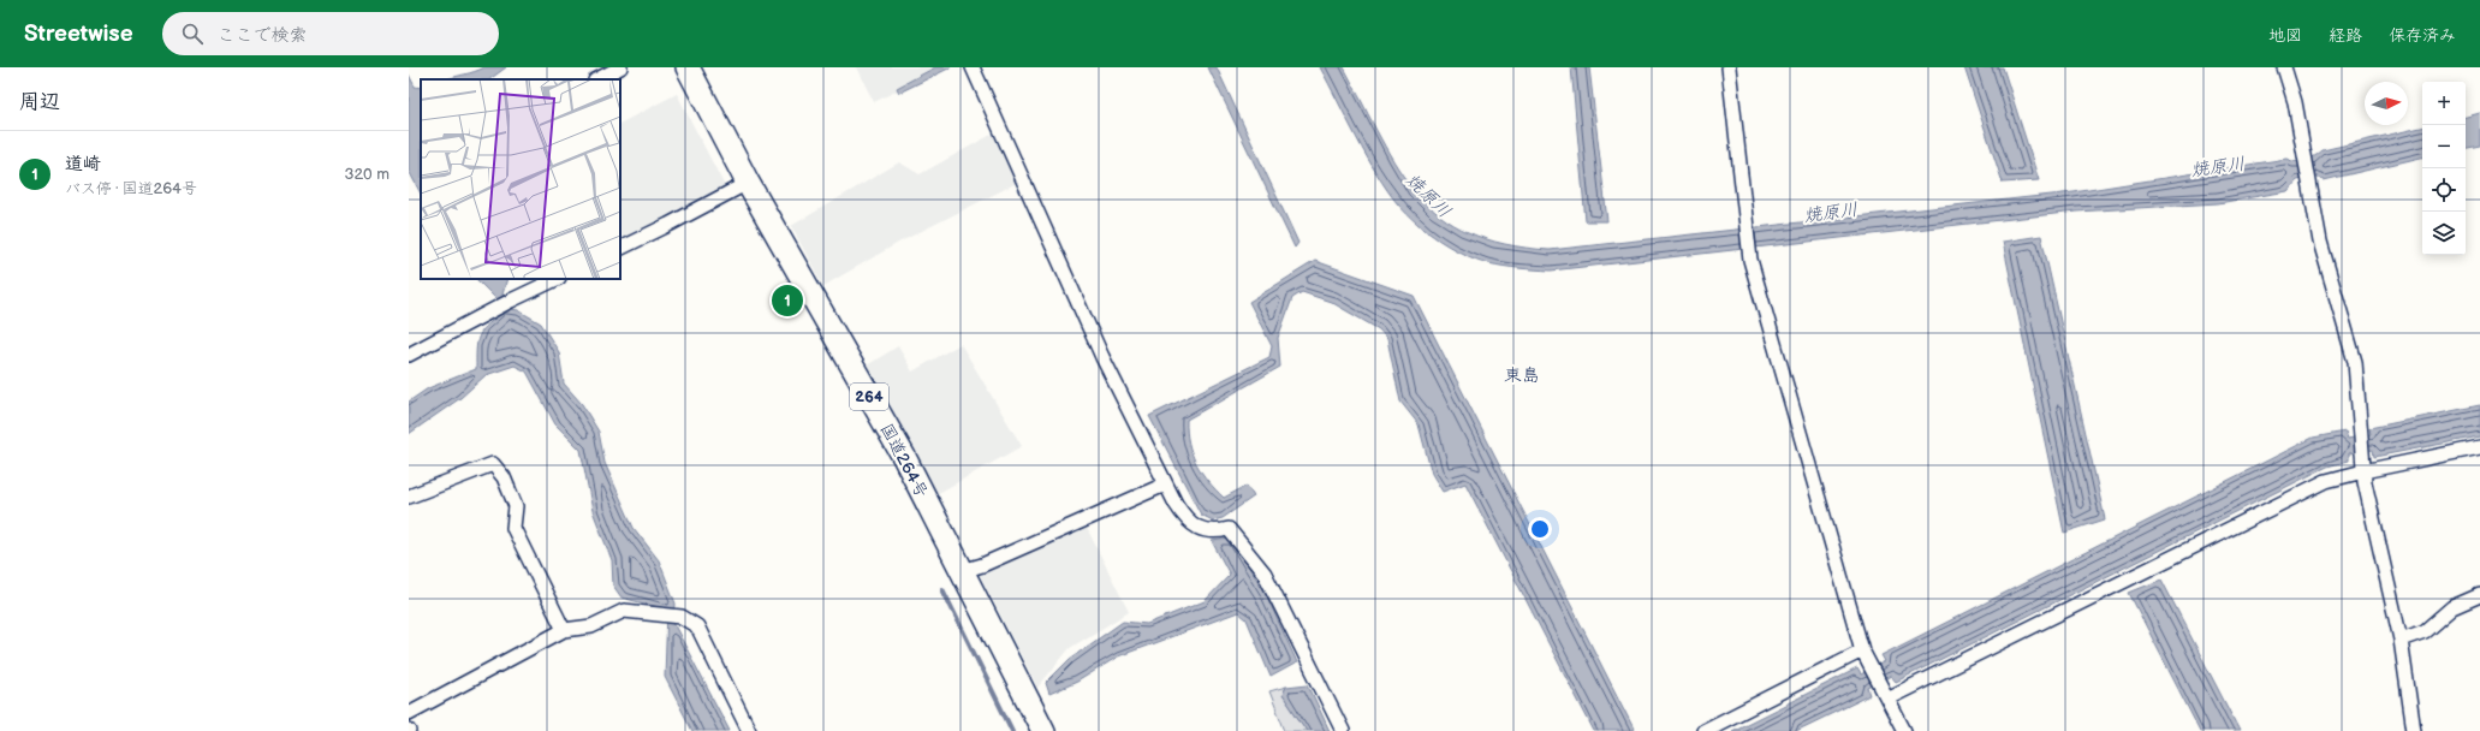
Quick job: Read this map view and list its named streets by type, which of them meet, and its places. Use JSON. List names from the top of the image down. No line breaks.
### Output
{"streets":{"highway":["264","国道264号"]},"districts":["東島"],"water":["焼原川"],"north":"right","page":{"header":"Streetwise","search":"ここで検索","nav":["地図","経路","保存済み"],"heading":"周辺","map_buttons":["+","−"],"list":[{"mark":"1","name":"道崎","note":"バス停 · 国道264号","value":"320 m"}],"pins":"1"}}
